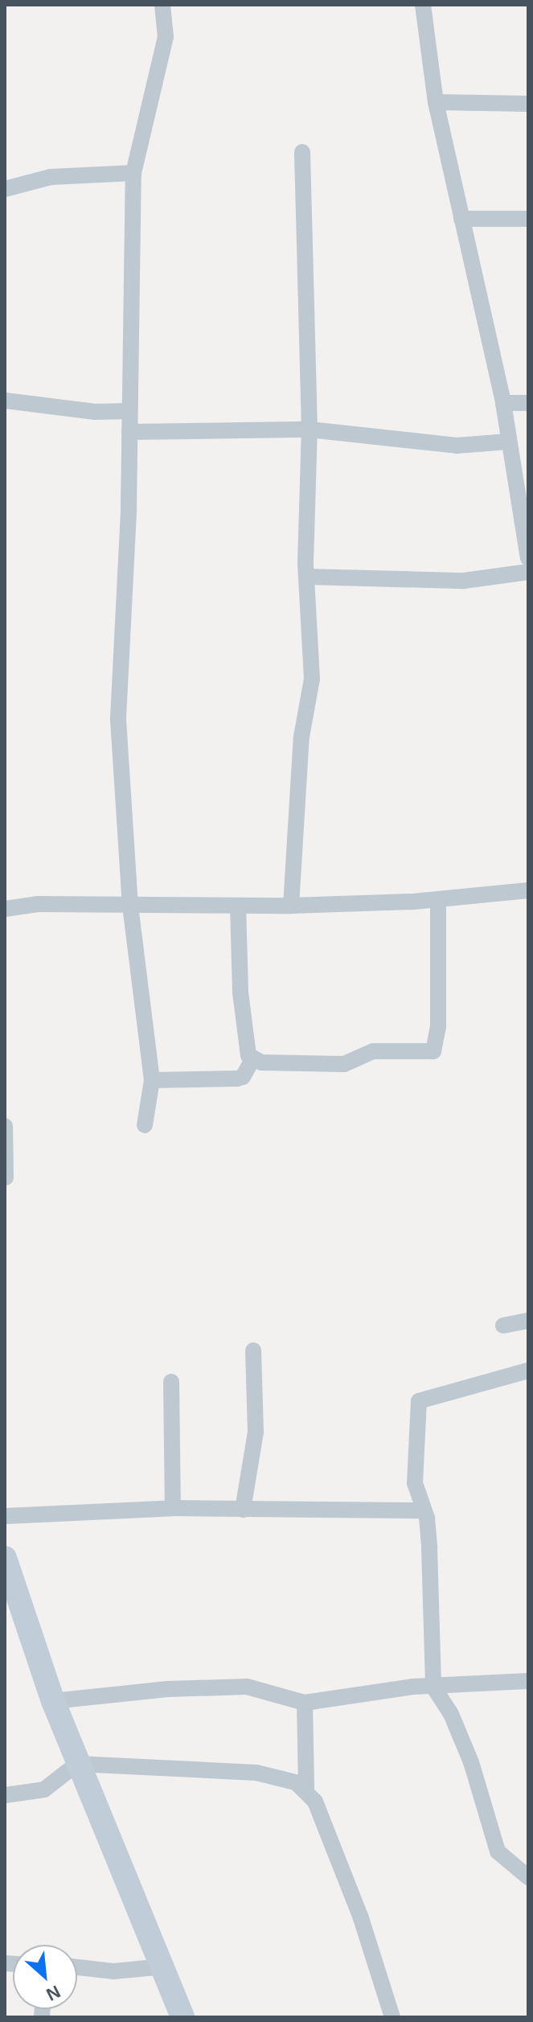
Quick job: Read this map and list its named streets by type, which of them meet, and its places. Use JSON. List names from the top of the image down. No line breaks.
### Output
{"north":"bottom right"}
